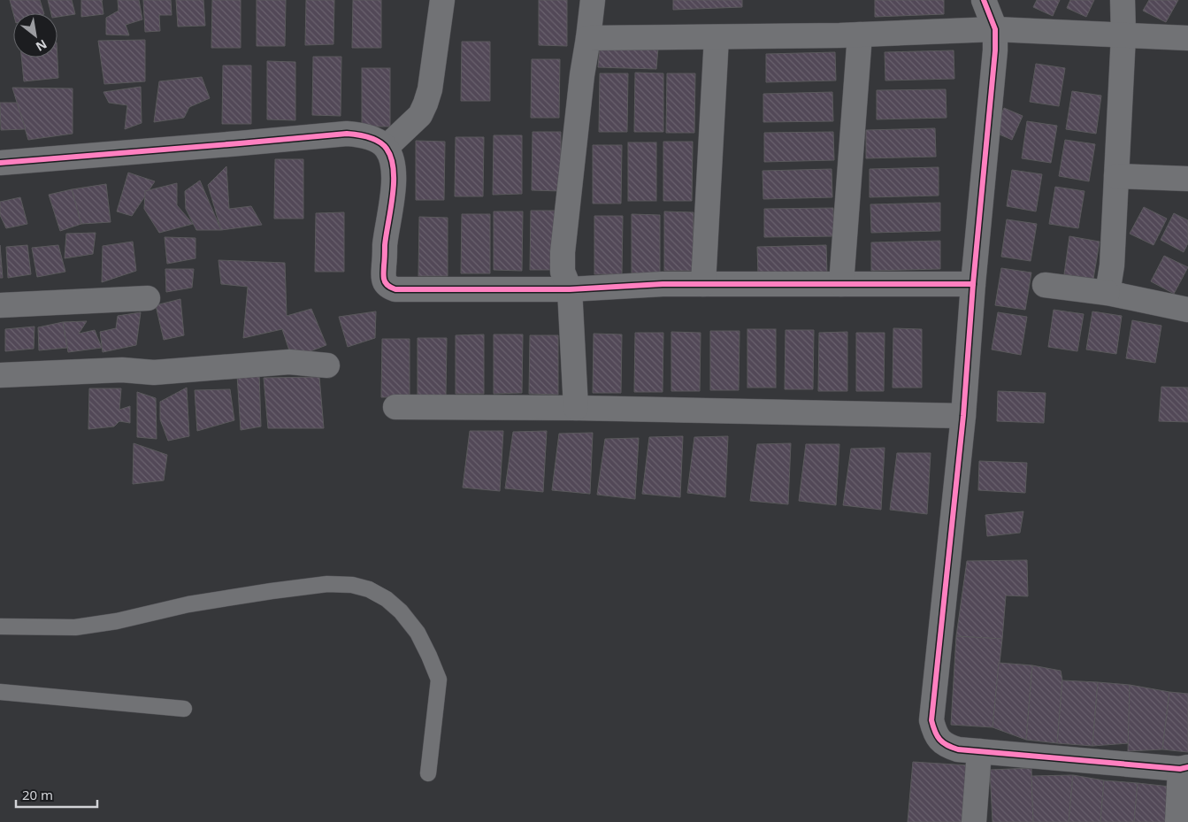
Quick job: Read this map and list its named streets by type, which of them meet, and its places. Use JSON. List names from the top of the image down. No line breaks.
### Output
{"scale_bar":"20 m","north":"bottom right"}
